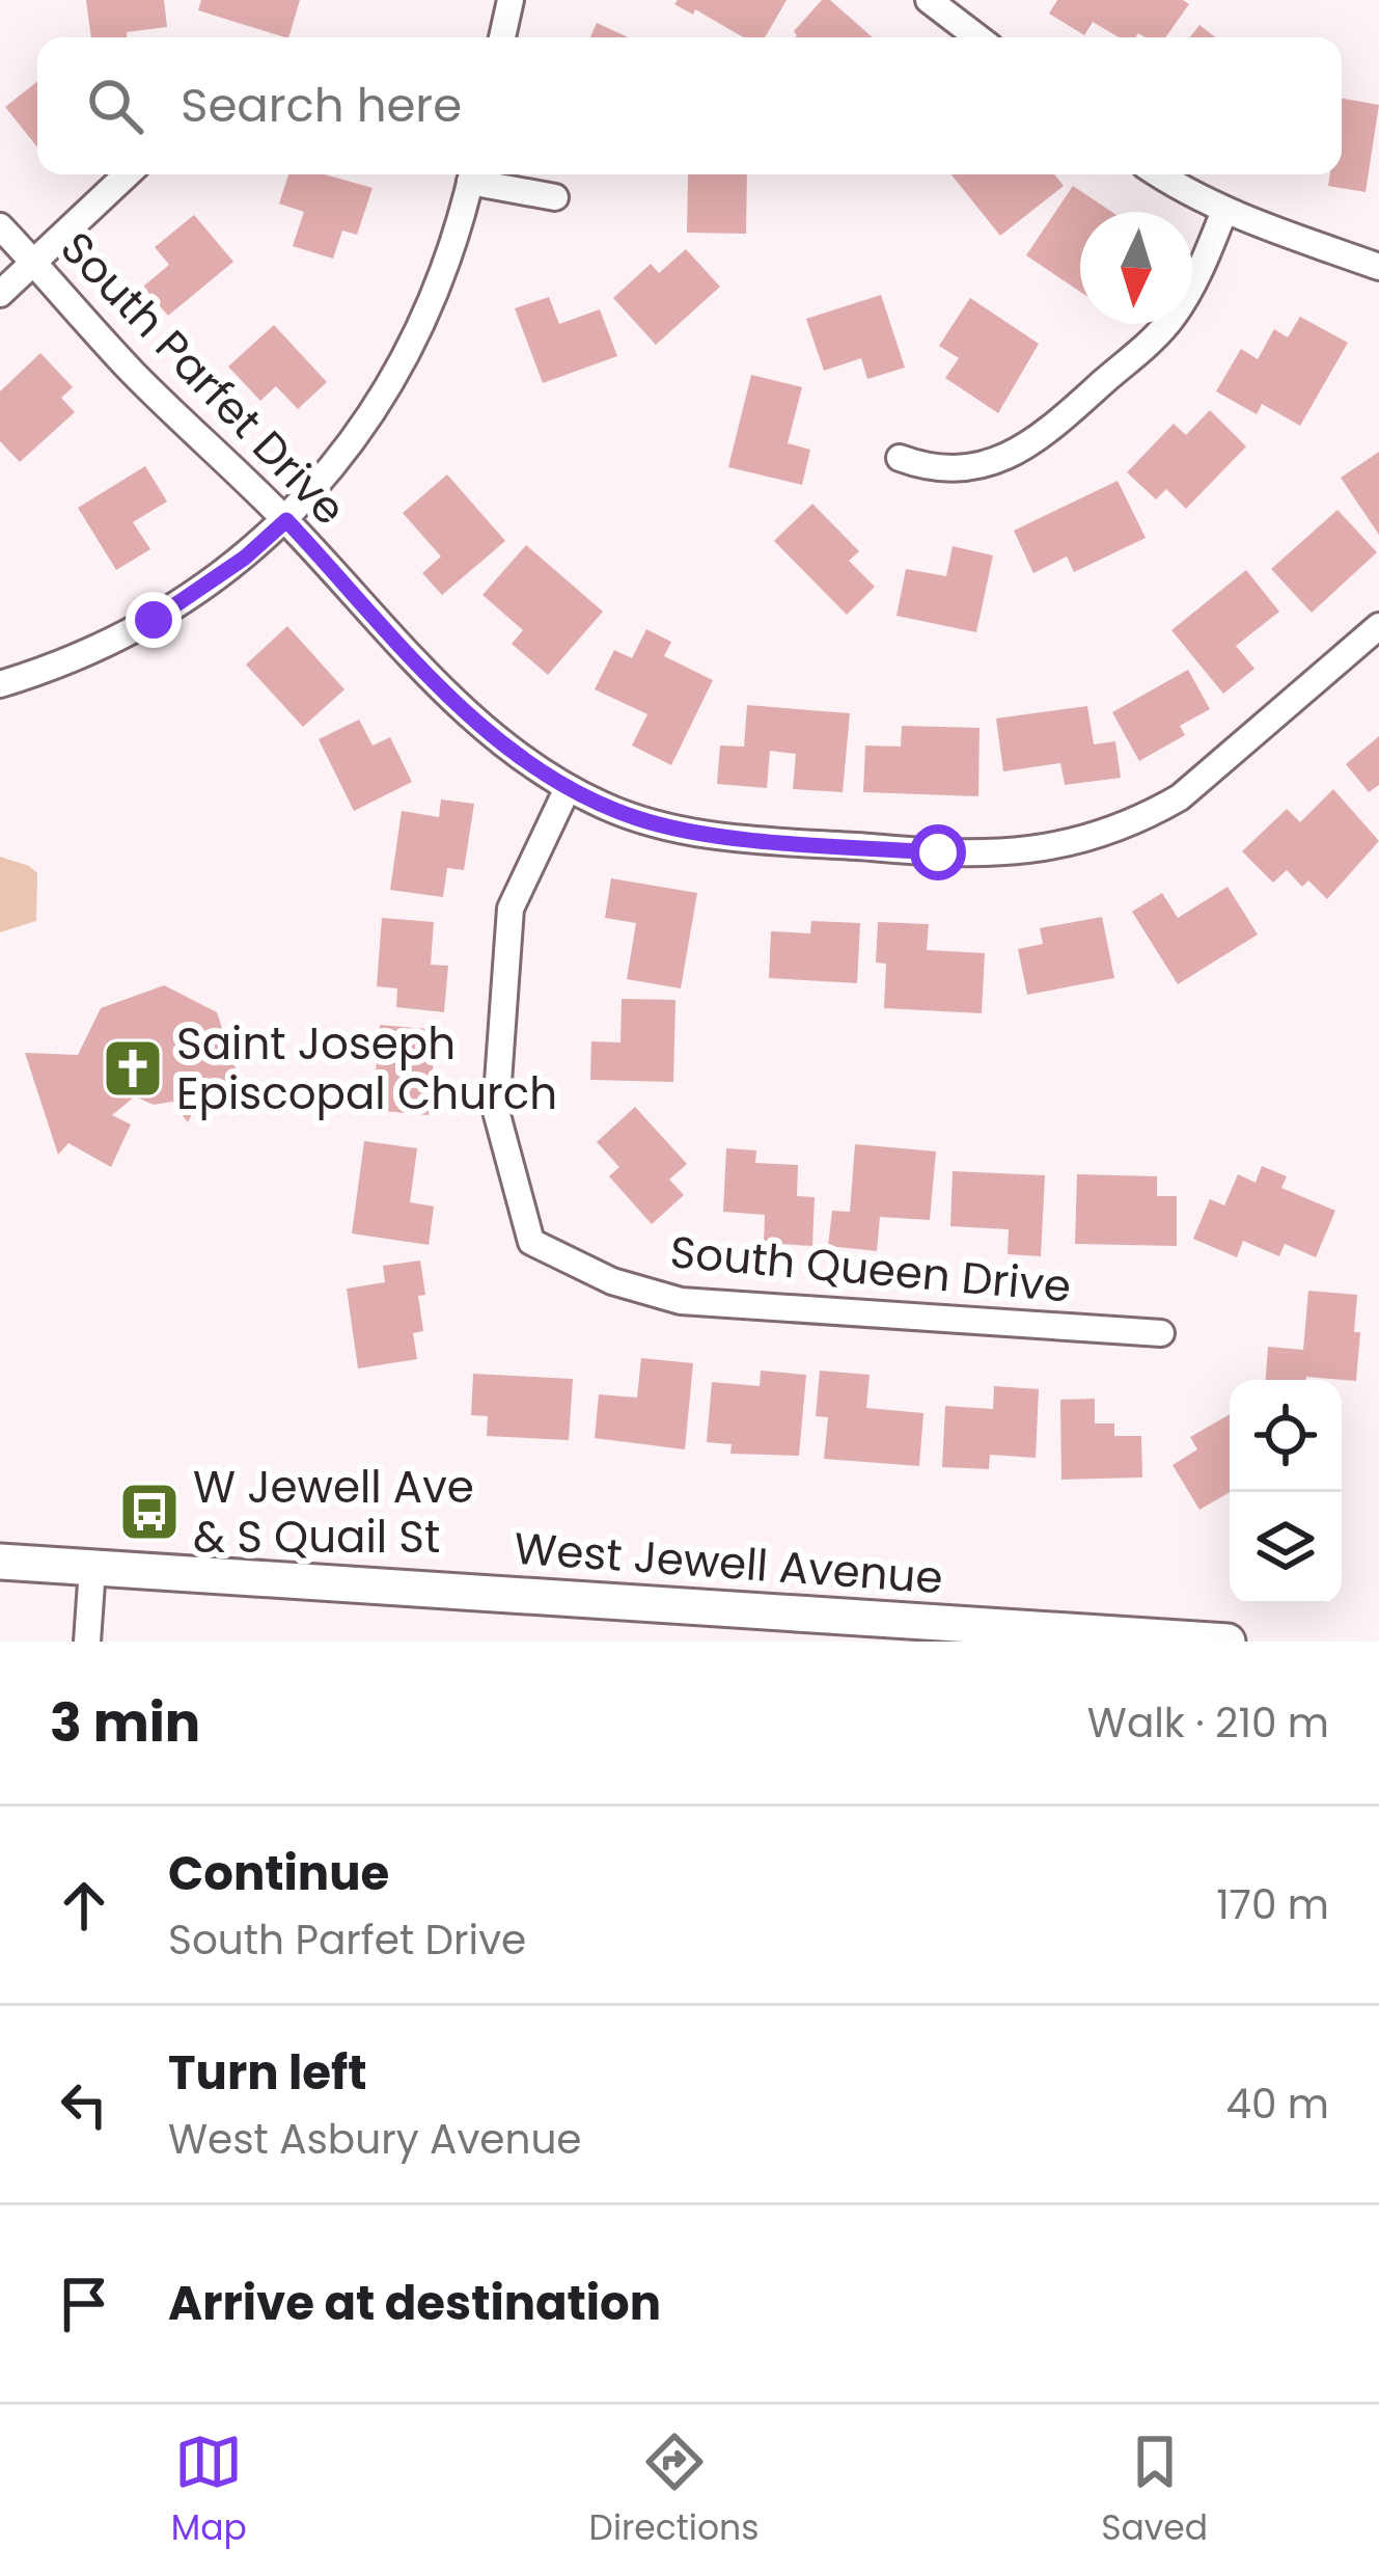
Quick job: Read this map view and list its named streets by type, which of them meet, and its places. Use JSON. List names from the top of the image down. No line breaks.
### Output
{"streets":{"main road":["West Jewell Avenue"],"street":["South Parfet Drive","South Queen Drive"]},"crossings":[["South Parfet Drive","South Queen Drive"]],"places":{"church":["Saint Joseph Episcopal Church"],"bus stop":["W Jewell Ave & S Quail St"]},"north":"bottom","page":{"search":"Search here","heading":["3 min","Walk · 210 m"],"list":[["Continue","South Parfet Drive","170 m"],["Turn left","West Asbury Avenue","40 m"],"Arrive at destination"],"nav":["Map","Directions","Saved"]}}
